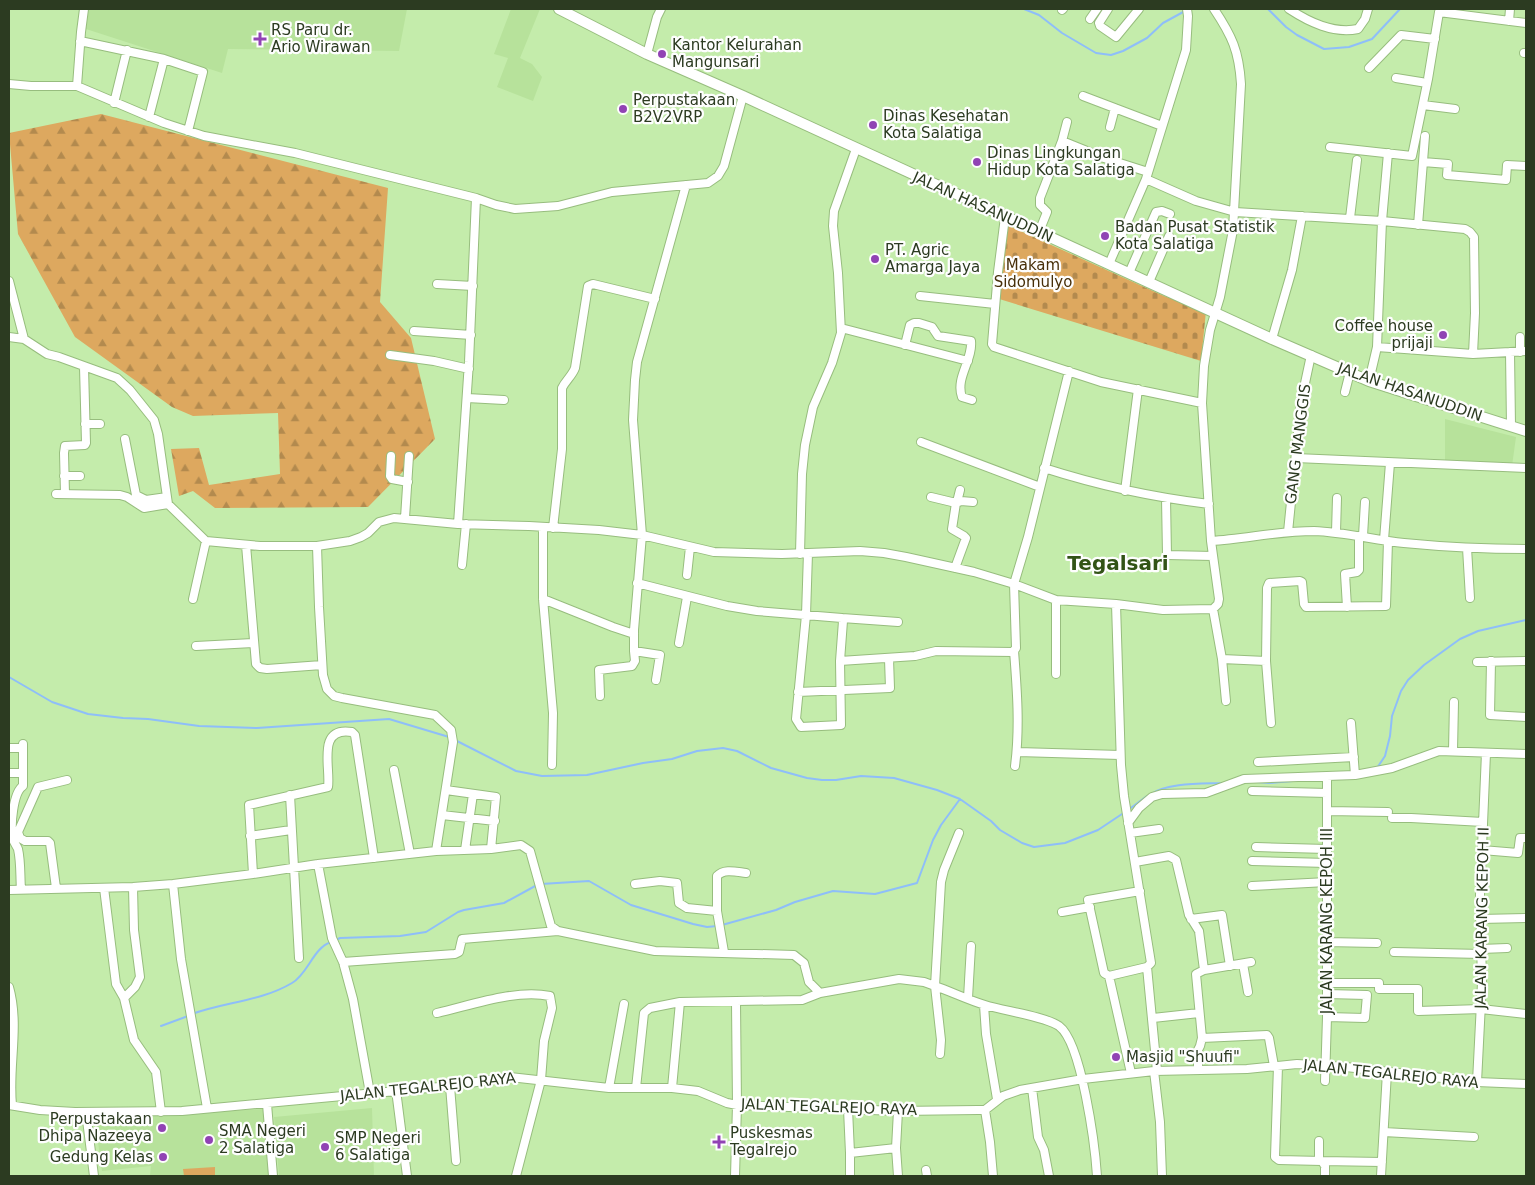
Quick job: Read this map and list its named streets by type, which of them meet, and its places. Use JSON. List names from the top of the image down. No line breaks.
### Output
{"streets":{"main road":["JALAN HASANUDDIN"],"street":["GANG MANGGIS","JALAN KARANG KEPOH II","JALAN KARANG KEPOH III","JALAN TEGALREJO RAYA"]},"crossings":[["JALAN HASANUDDIN","GANG MANGGIS"],["JALAN KARANG KEPOH II","JALAN TEGALREJO RAYA"],["JALAN KARANG KEPOH III","JALAN TEGALREJO RAYA"]],"districts":["Tegalsari"],"parks":["Makam Sidomulyo"],"places":{"health":["RS Paru dr. Ario Wirawan","Puskesmas Tegalrejo"],"other":["Kantor Kelurahan Mangunsari","Perpustakaan B2V2VRP","Dinas Kesehatan Kota Salatiga","Dinas Lingkungan Hidup Kota Salatiga","Badan Pusat Statistik Kota Salatiga","PT. Agric Amarga Jaya","Coffee house prijaji","Masjid \"Shuufi\"","Perpustakaan Dhipa Nazeeya","SMA Negeri 2 Salatiga","SMP Negeri 6 Salatiga","Gedung Kelas"]}}
